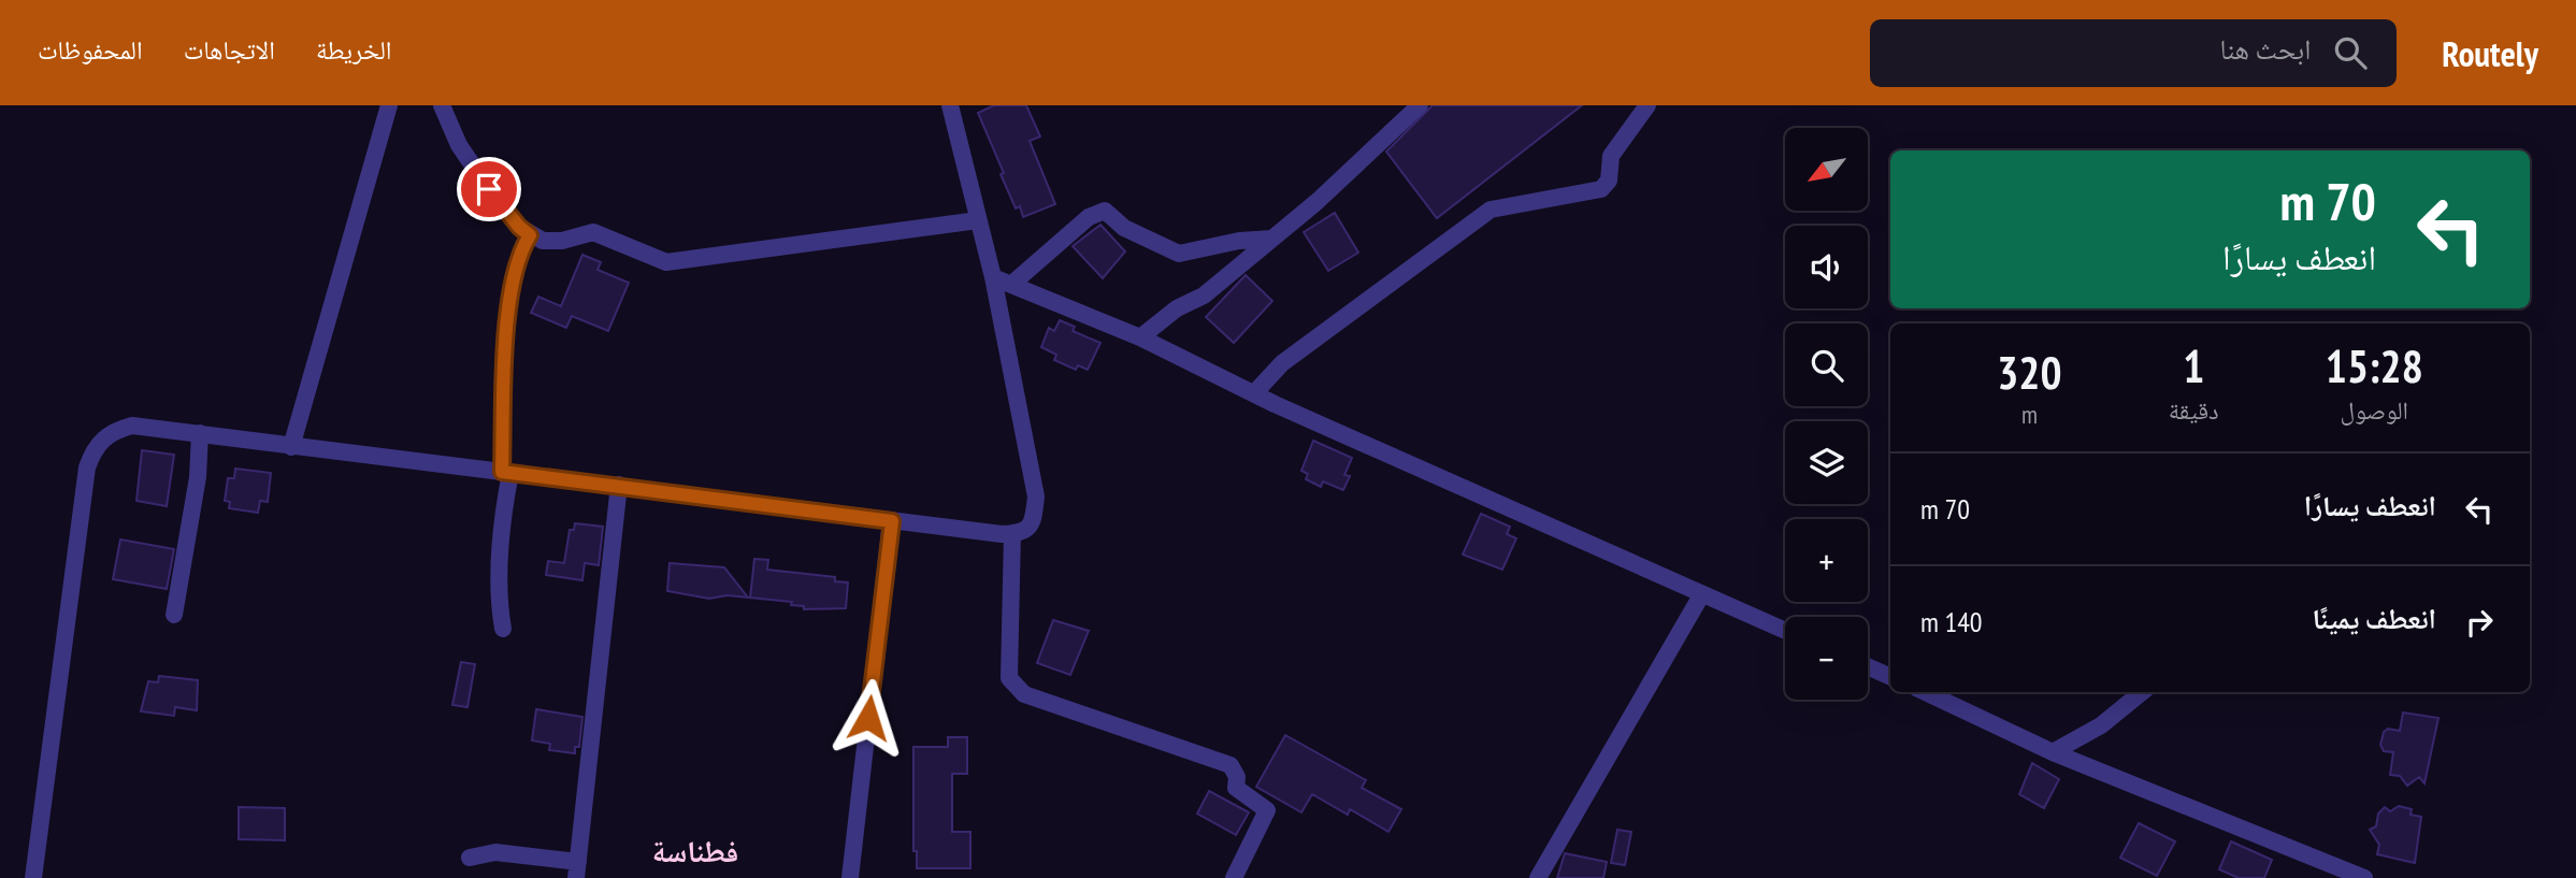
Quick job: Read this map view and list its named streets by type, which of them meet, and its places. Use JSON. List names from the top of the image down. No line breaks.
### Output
{"districts":["فطناسة"],"north":"bottom left","page":{"header":"Routely","search":"ابحث هنا","nav":["الخريطة","الاتجاهات","المحفوظات"],"map_buttons":["+","−"],"turn":["70 m","انعطف يسارًا"],"eta":["15:28","الوصول","1","دقيقة","320","m"],"list":[{"name":"انعطف يسارًا","value":"70 m"},{"name":"انعطف يمينًا","value":"140 m"}]}}
